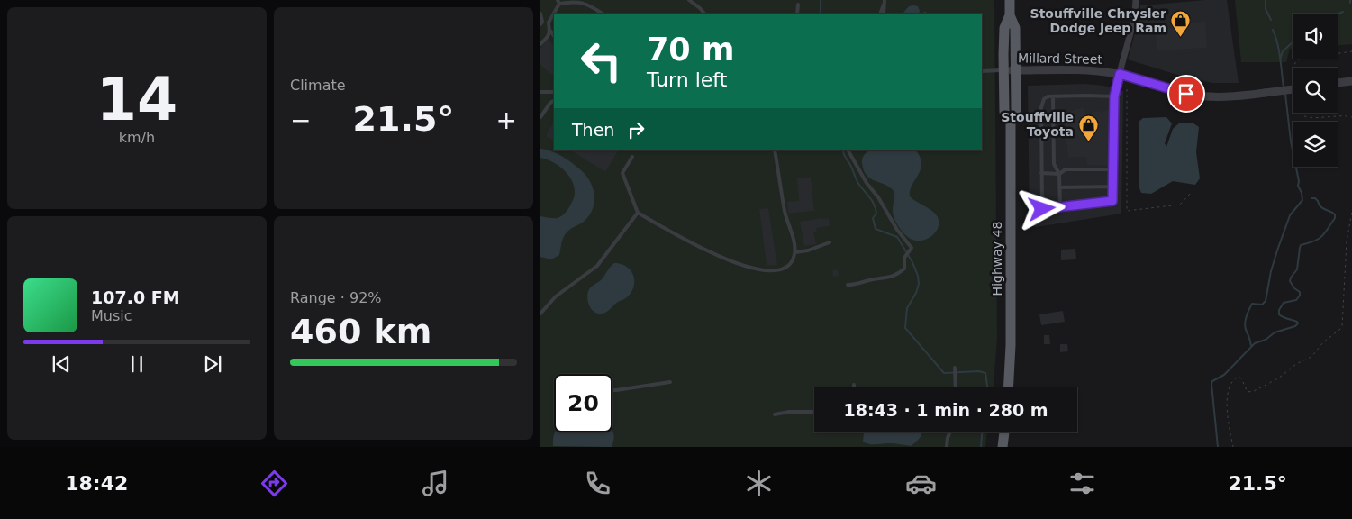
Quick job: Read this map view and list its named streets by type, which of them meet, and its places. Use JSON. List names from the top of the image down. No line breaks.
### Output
{"streets":{"main road":["Highway 48"],"street":["Millard Street"]},"crossings":[["Millard Street","Highway 48"]],"places":{"shop":["Stouffville Chrysler Dodge Jeep Ram","Stouffville Toyota"]},"page":{"tile":[["14","km/h"],"Climate",["Range · 92%","460 km"]],"turn":["70 m","Turn left"],"heat":["−","21.5°","+"],"then":"Then","song":["107.0 FM","Music"],"limit":"20","trip":"18:43 · 1 min · 280 m","tabs":["18:42","21.5°"]}}
